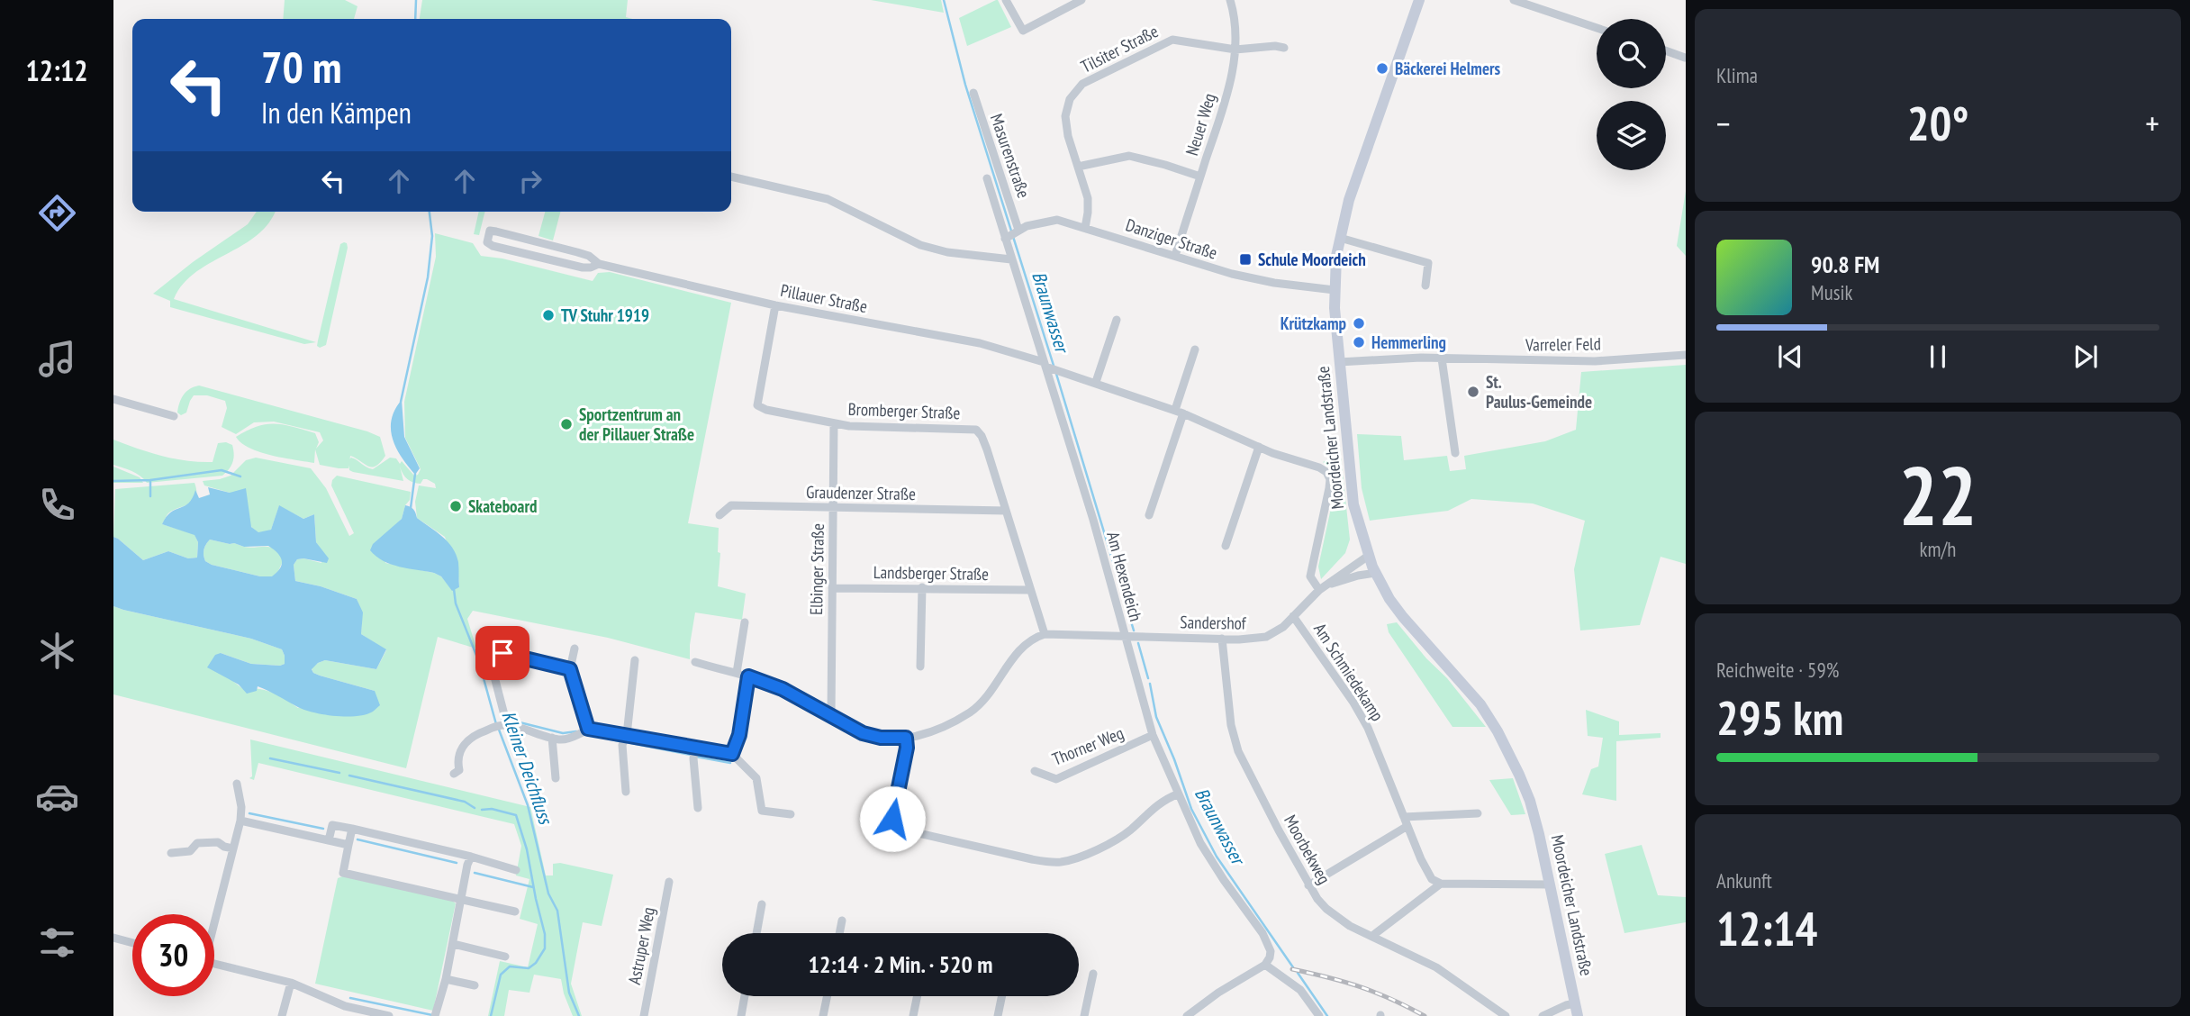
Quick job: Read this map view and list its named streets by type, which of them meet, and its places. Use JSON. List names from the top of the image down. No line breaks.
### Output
{"streets":{"main road":["Moordeicher Landstraße"],"street":["Tilsiter Straße","Neuer Weg","Masurenstraße","Danziger Straße","Pillauer Straße","Varreler Feld","Bromberger Straße","Graudenzer Straße","Elbinger Straße","Landsberger Straße","Am Hexendeich","Sandershof","Am Schmiedekamp","Thorner Weg","Moorbekweg","Astruper Weg"]},"crossings":[["Tilsiter Straße","Neuer Weg"],["Tilsiter Straße","Danziger Straße"],["Neuer Weg","Danziger Straße"],["Masurenstraße","Danziger Straße"],["Danziger Straße","Moordeicher Landstraße"],["Danziger Straße","Am Hexendeich"],["Pillauer Straße","Bromberger Straße"],["Pillauer Straße","Am Hexendeich"],["Pillauer Straße","Sandershof"],["Varreler Feld","Moordeicher Landstraße"],["Bromberger Straße","Graudenzer Straße"],["Bromberger Straße","Elbinger Straße"],["Bromberger Straße","Landsberger Straße"],["Bromberger Straße","Sandershof"],["Moordeicher Landstraße","Sandershof"],["Graudenzer Straße","Elbinger Straße"],["Elbinger Straße","Landsberger Straße"],["Am Hexendeich","Sandershof"],["Am Hexendeich","Thorner Weg"],["Sandershof","Am Schmiedekamp"],["Sandershof","Moorbekweg"]],"water":["Braunwasser","Kleiner Deichfluss"],"places":{"other":["Bäckerei Helmers","TV Stuhr 1919","Krützkamp","Hemmerling","St. Paulus-Gemeinde","Sportzentrum an der Pillauer Straße","Skateboard"],"transit":["Schule Moordeich"]},"page":{"tabs":"12:12","tile":["Klima",["22","km/h"],["Reichweite · 59%","295 km"],["Ankunft","12:14"]],"turn":["70 m","In den Kämpen"],"heat":["−","20°","+"],"song":["90.8 FM","Musik"],"limit":"30","trip":"12:14 · 2 Min. · 520 m"}}
